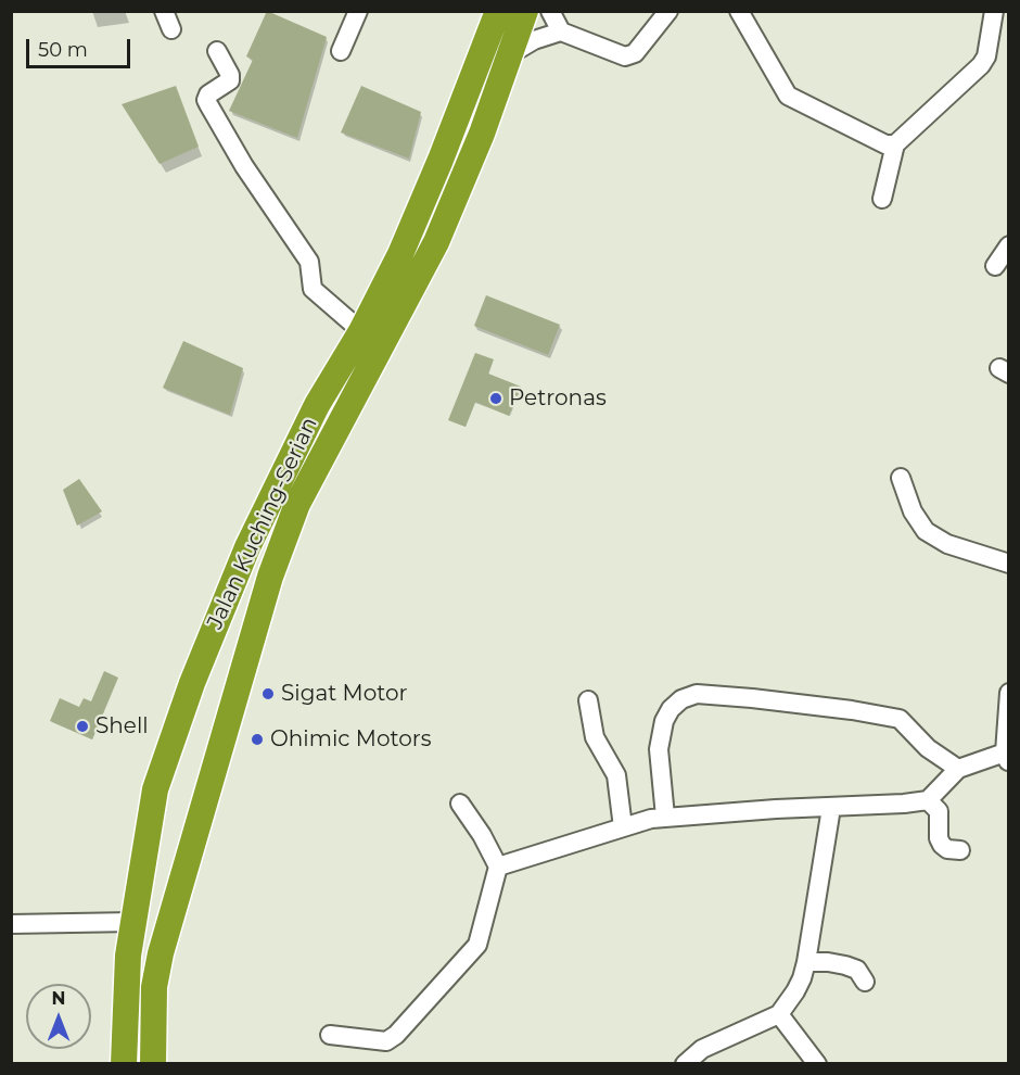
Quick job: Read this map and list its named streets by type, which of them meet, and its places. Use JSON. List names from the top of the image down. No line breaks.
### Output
{"streets":{"highway":["Jalan Kuching-Serian"]},"places":["Petronas","Sigat Motor","Shell","Ohimic Motors"],"scale_bar":"50 m","north":"top"}
